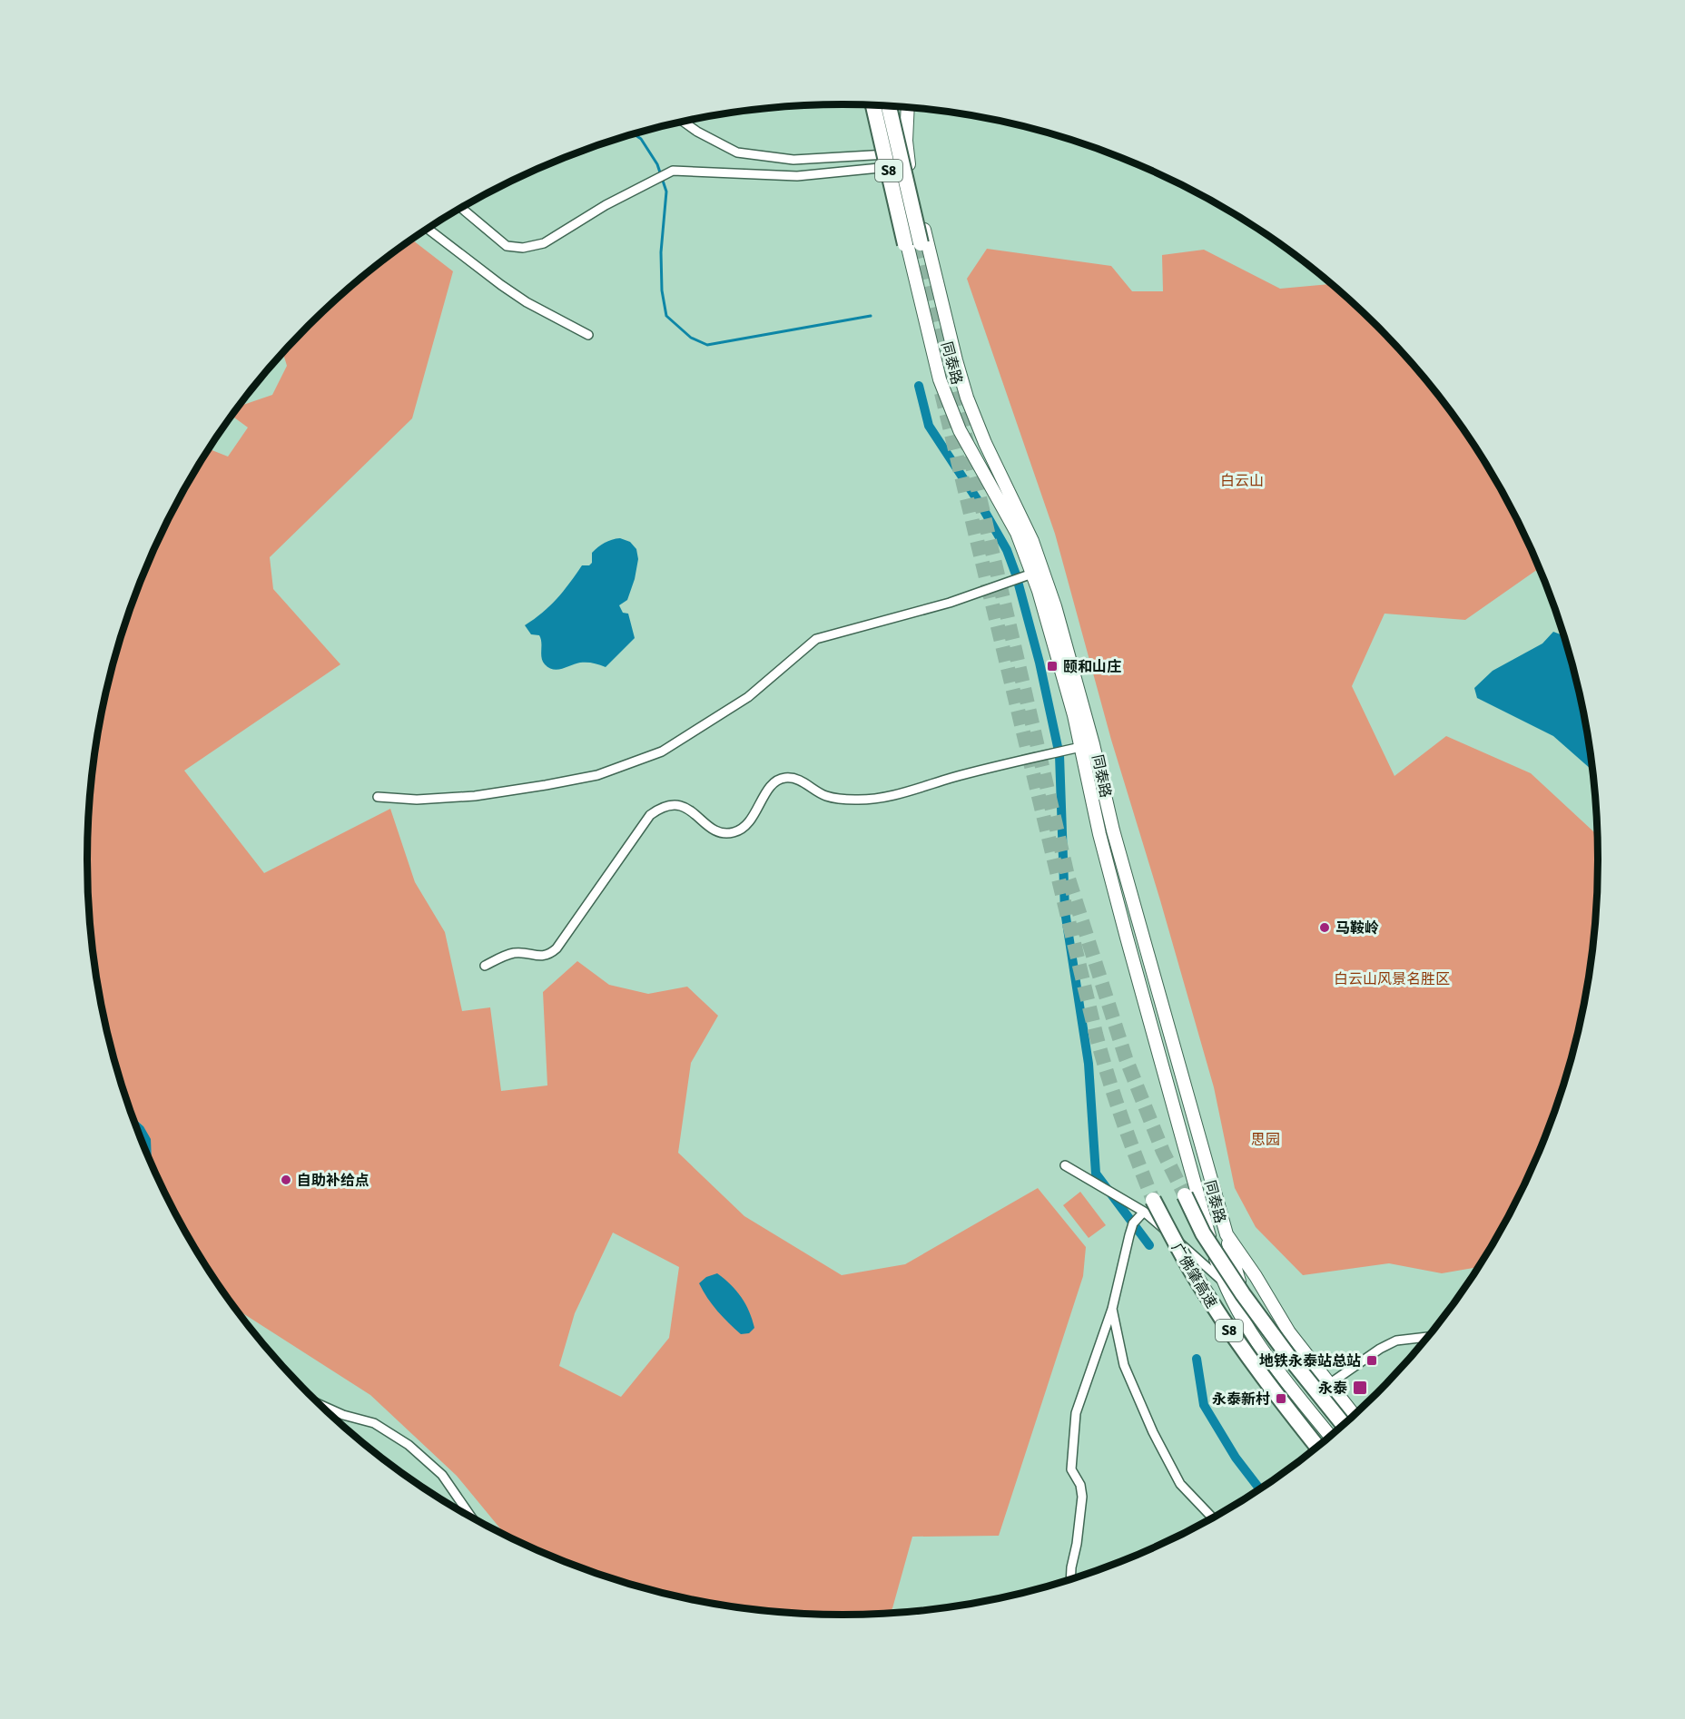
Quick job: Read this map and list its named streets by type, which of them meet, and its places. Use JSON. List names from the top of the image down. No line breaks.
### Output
{"streets":{"highway":["S8","广佛肇高速"],"main road":["同泰路"]},"crossings":[["同泰路","广佛肇高速"]],"parks":["白云山","白云山风景名胜区","思园"],"places":{"transit":["颐和山庄","地铁永泰站总站","永泰","永泰新村"],"other":["马鞍岭","自助补给点"]}}
